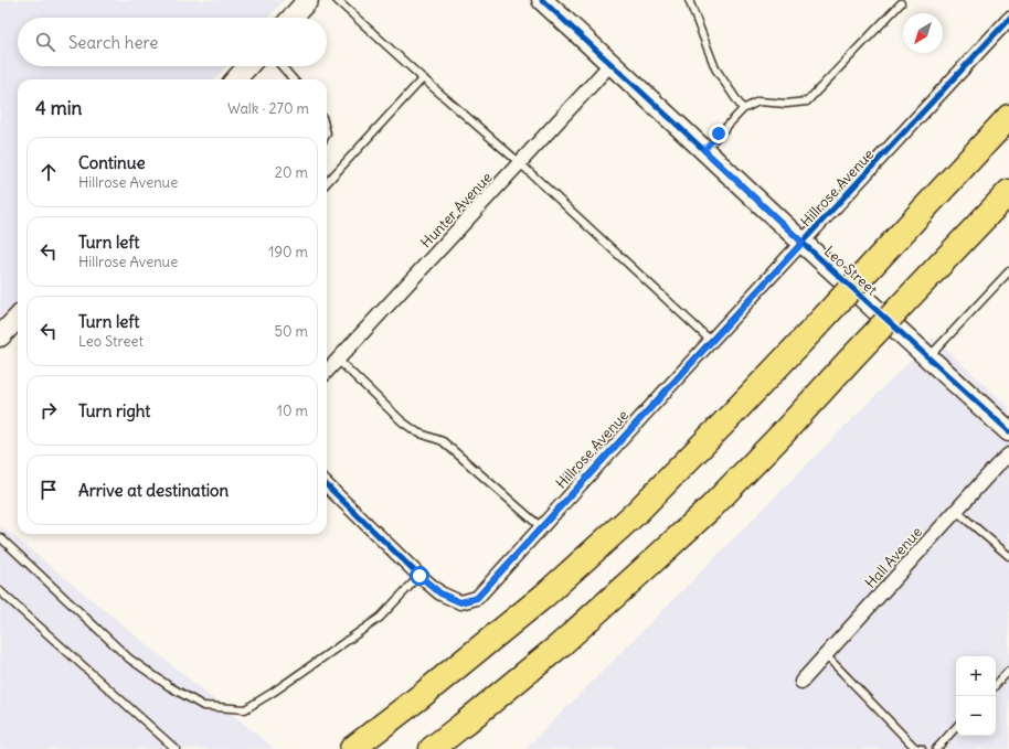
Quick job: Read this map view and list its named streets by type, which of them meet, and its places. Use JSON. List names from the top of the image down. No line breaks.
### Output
{"streets":{"street":["Hillrose Avenue","Hunter Avenue","Leo Street","Hall Avenue"]},"crossings":[["Hillrose Avenue","Leo Street"],["Hunter Avenue","Leo Street"]],"north":"bottom left","page":{"search":"Search here","heading":["4 min","Walk · 270 m"],"list":[["Continue","Hillrose Avenue","20 m"],["Turn left","Hillrose Avenue","190 m"],["Turn left","Leo Street","50 m"],["Turn right","10 m"],"Arrive at destination"],"map_buttons":["+","−"]}}
